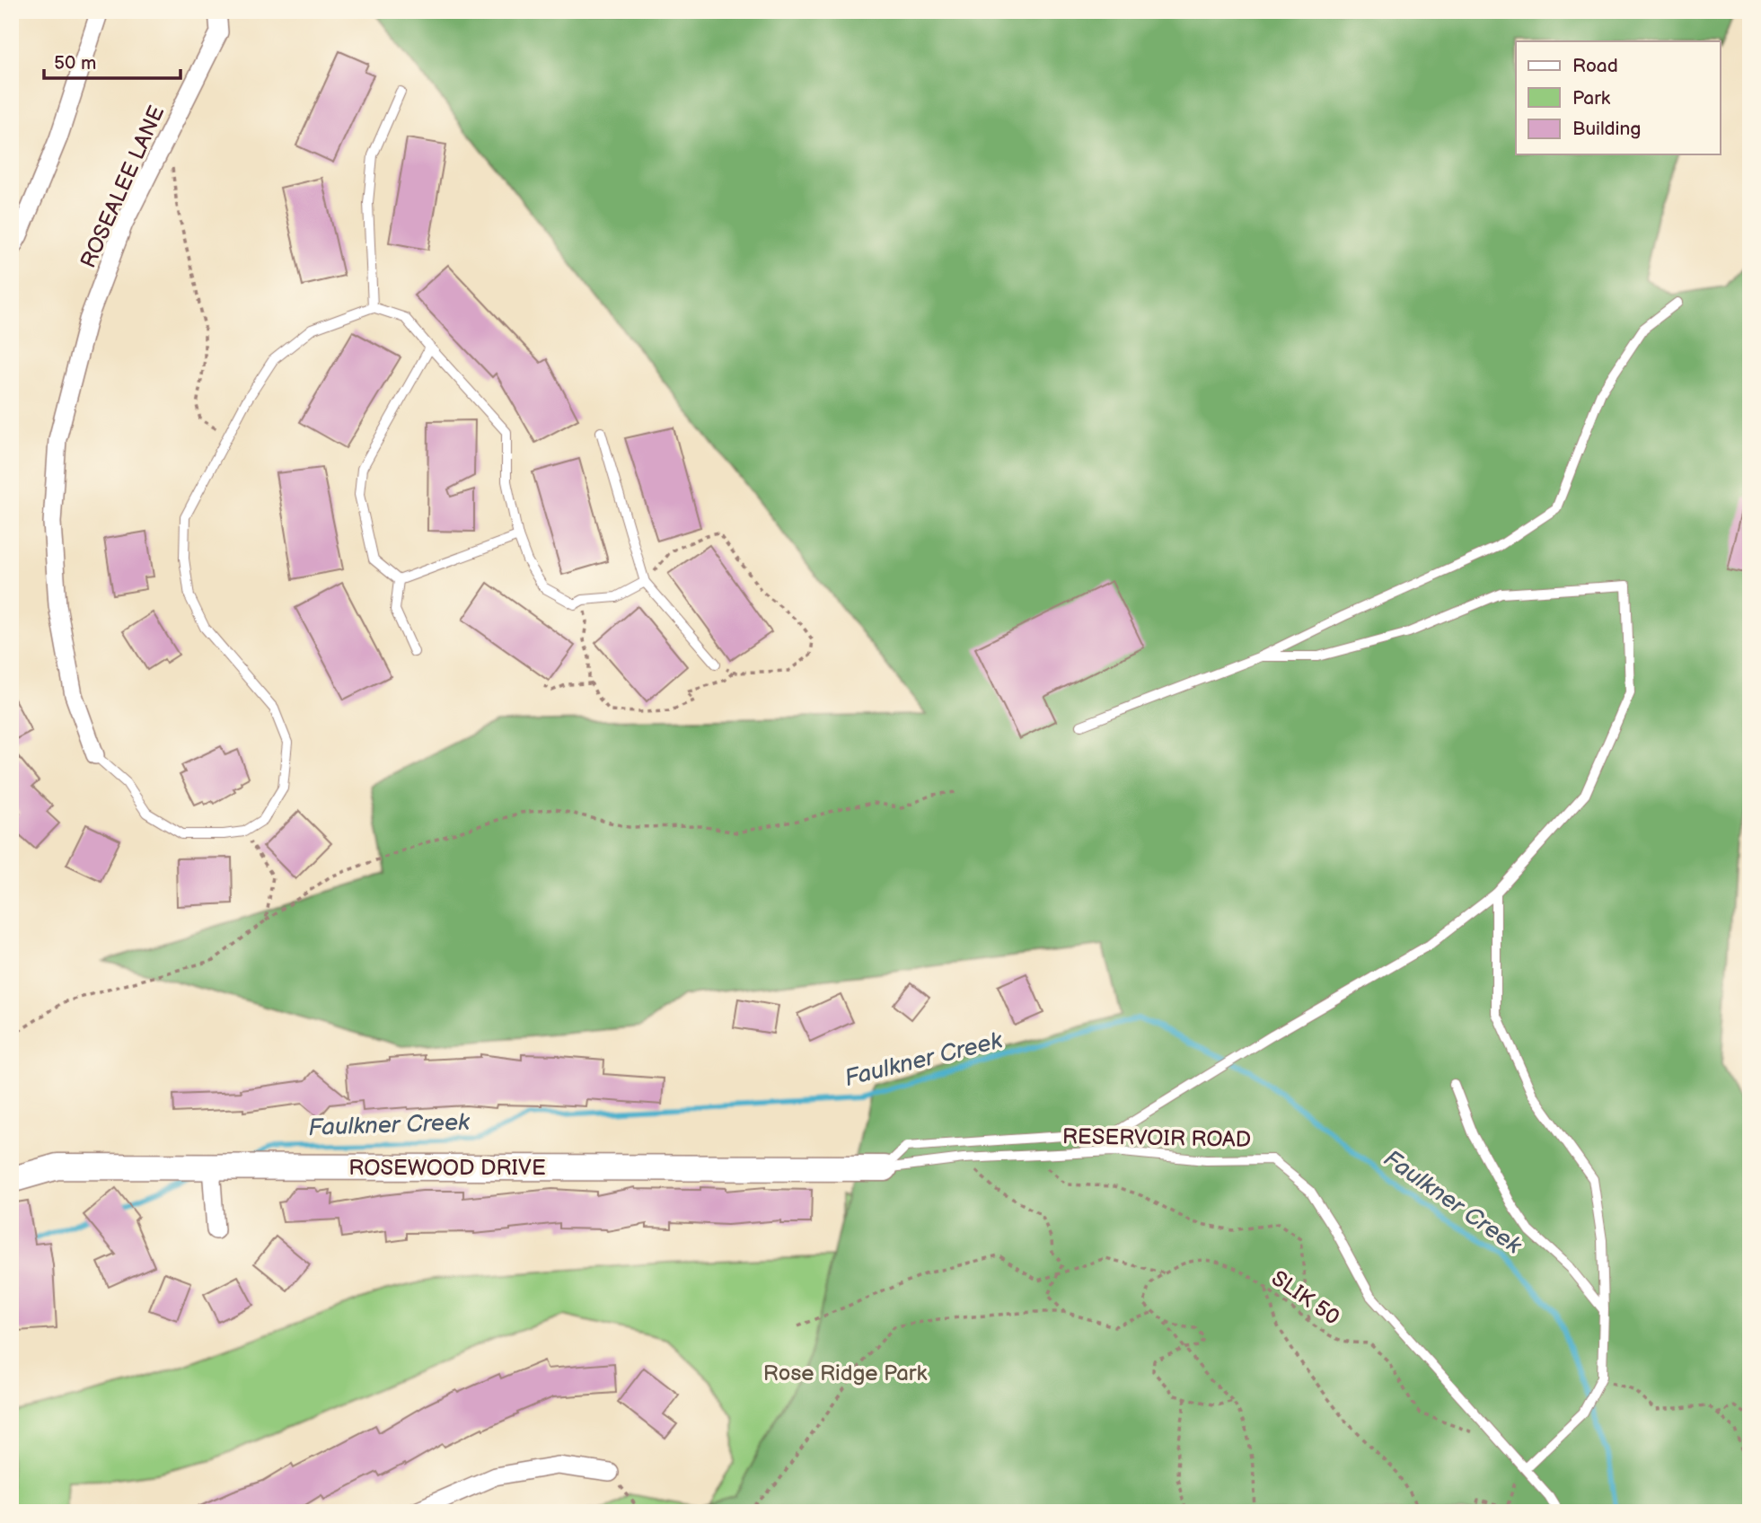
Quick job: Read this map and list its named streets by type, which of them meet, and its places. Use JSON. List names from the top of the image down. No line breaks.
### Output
{"streets":{"street":["ROSEALEE LANE","ROSEWOOD DRIVE"],"lane":["RESERVOIR ROAD"],"path":["SLIK 50"]},"crossings":[["RESERVOIR ROAD","ROSEWOOD DRIVE"],["RESERVOIR ROAD","SLIK 50"]],"water":["Faulkner Creek"],"parks":["Rose Ridge Park"],"legend":["Road","Park","Building"],"scale_bar":"50 m"}
